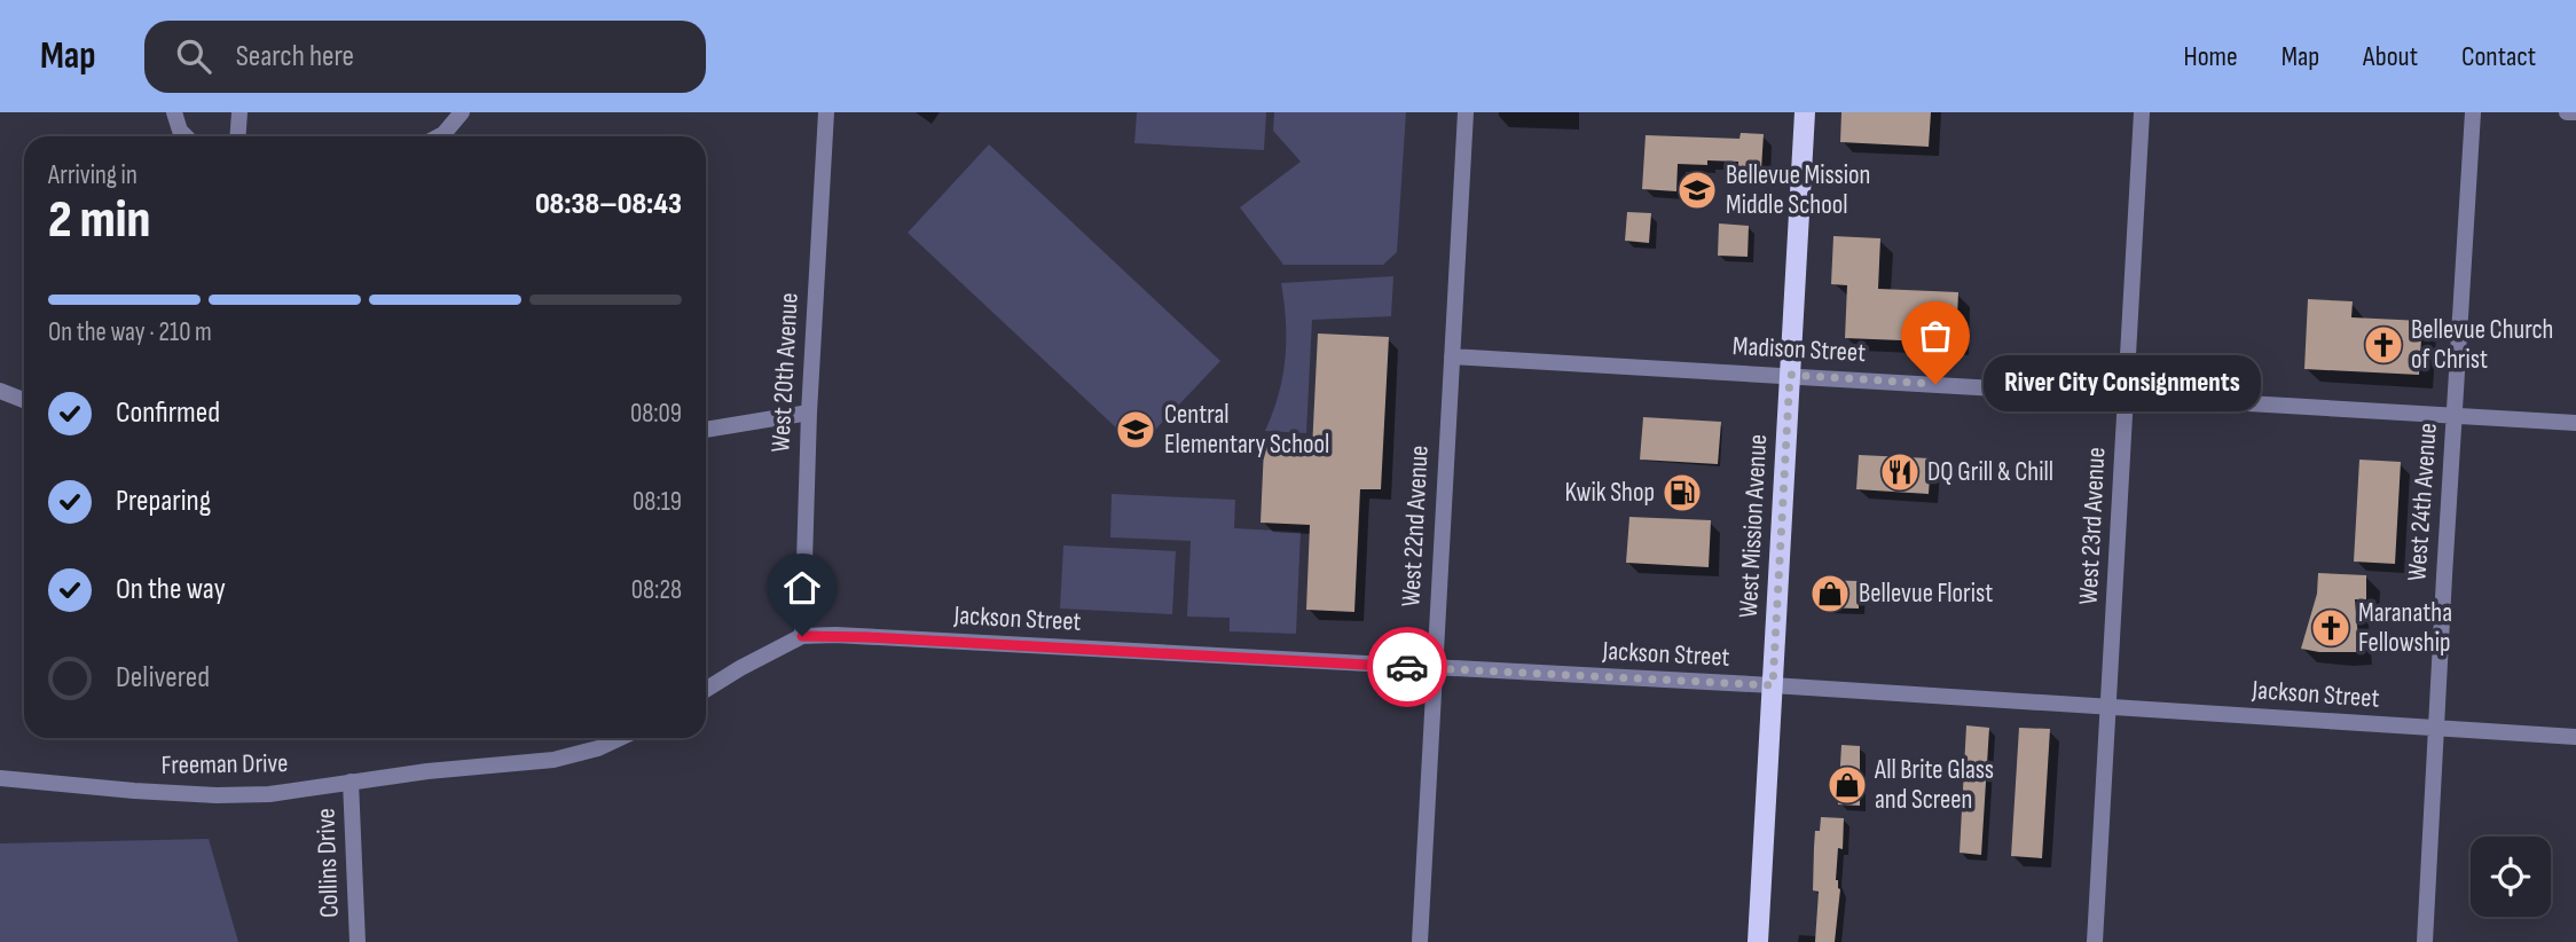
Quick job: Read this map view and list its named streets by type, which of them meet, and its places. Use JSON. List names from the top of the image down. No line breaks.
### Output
{"streets":{"main road":["West Mission Avenue"],"street":["Madison Street","West 20th Avenue","West 24th Avenue","West 22nd Avenue","West 23rd Avenue","Jackson Street","Freeman Drive","Collins Drive"]},"crossings":[["Madison Street","West 24th Avenue"],["Madison Street","West 22nd Avenue"],["Madison Street","West Mission Avenue"],["Madison Street","West 23rd Avenue"],["West 20th Avenue","Jackson Street"],["West 24th Avenue","Jackson Street"],["West 22nd Avenue","Jackson Street"],["West Mission Avenue","Jackson Street"],["West 23rd Avenue","Jackson Street"],["Freeman Drive","Collins Drive"]],"places":{"school or university":["Bellevue Mission Middle School","Central Elementary School"],"church":["Bellevue Church of Christ","Maranatha Fellowship"],"other":["River City Consignments"],"restaurant":["DQ Grill & Chill"],"fuel station":["Kwik Shop"],"shop":["Bellevue Florist","All Brite Glass and Screen"]},"page":{"header":"Map","search":"Search here","nav":["Home","Map","About","Contact"],"heading":["2 min","Arriving in","08:38–08:43"],"bar":"On the way · 210 m","bubble":"River City Consignments","list":[["Confirmed","08:09"],["Preparing","08:19"],["On the way","08:28"],"Delivered"]}}
